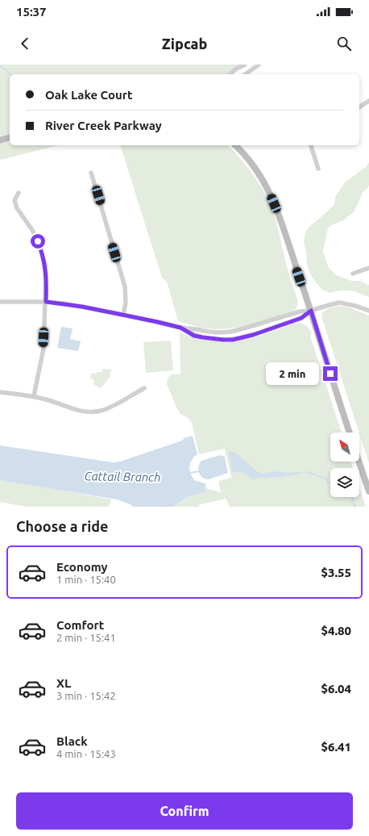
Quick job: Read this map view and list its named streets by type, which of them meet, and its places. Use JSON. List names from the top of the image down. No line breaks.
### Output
{"water":["Cattail Branch"],"north":"top left","page":{"status":"15:37","header":"Zipcab","banner":["Oak Lake Court","River Creek Parkway"],"bubble":"2 min","heading":"Choose a ride","list":[{"name":"Economy","note":"1 min · 15:40","value":"$3.55"},{"name":"Comfort","note":"2 min · 15:41","value":"$4.80"},{"name":"XL","note":"3 min · 15:42","value":"$6.04"},{"name":"Black","note":"4 min · 15:43","value":"$6.41"}],"buttons":"Confirm"}}
